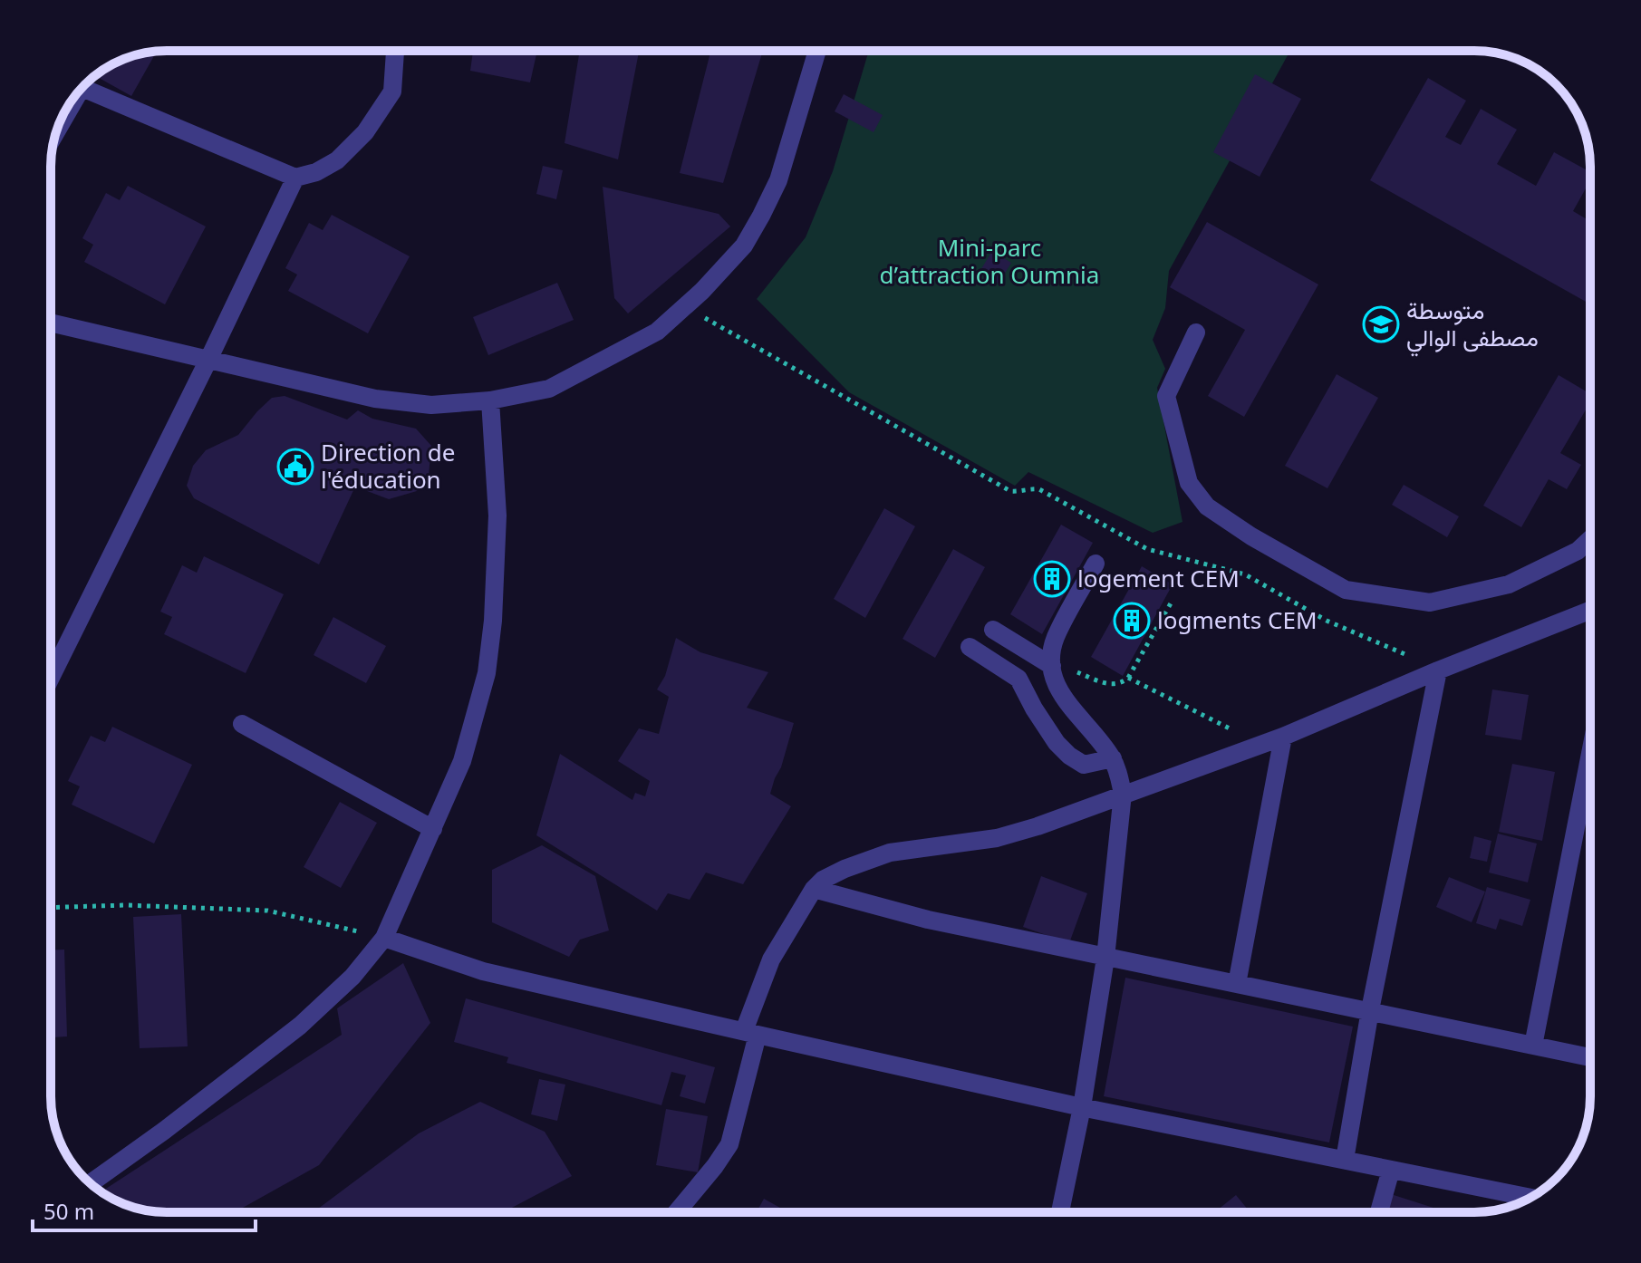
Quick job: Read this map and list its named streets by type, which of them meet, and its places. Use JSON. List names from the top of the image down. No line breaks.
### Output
{"parks":["Mini-parc d’attraction Oumnia"],"places":{"school or university":["متوسطة مصطفى الوالي"],"public building":["Direction de l'éducation"],"building":["logement CEM","logments CEM"]},"scale_bar":"50 m"}
